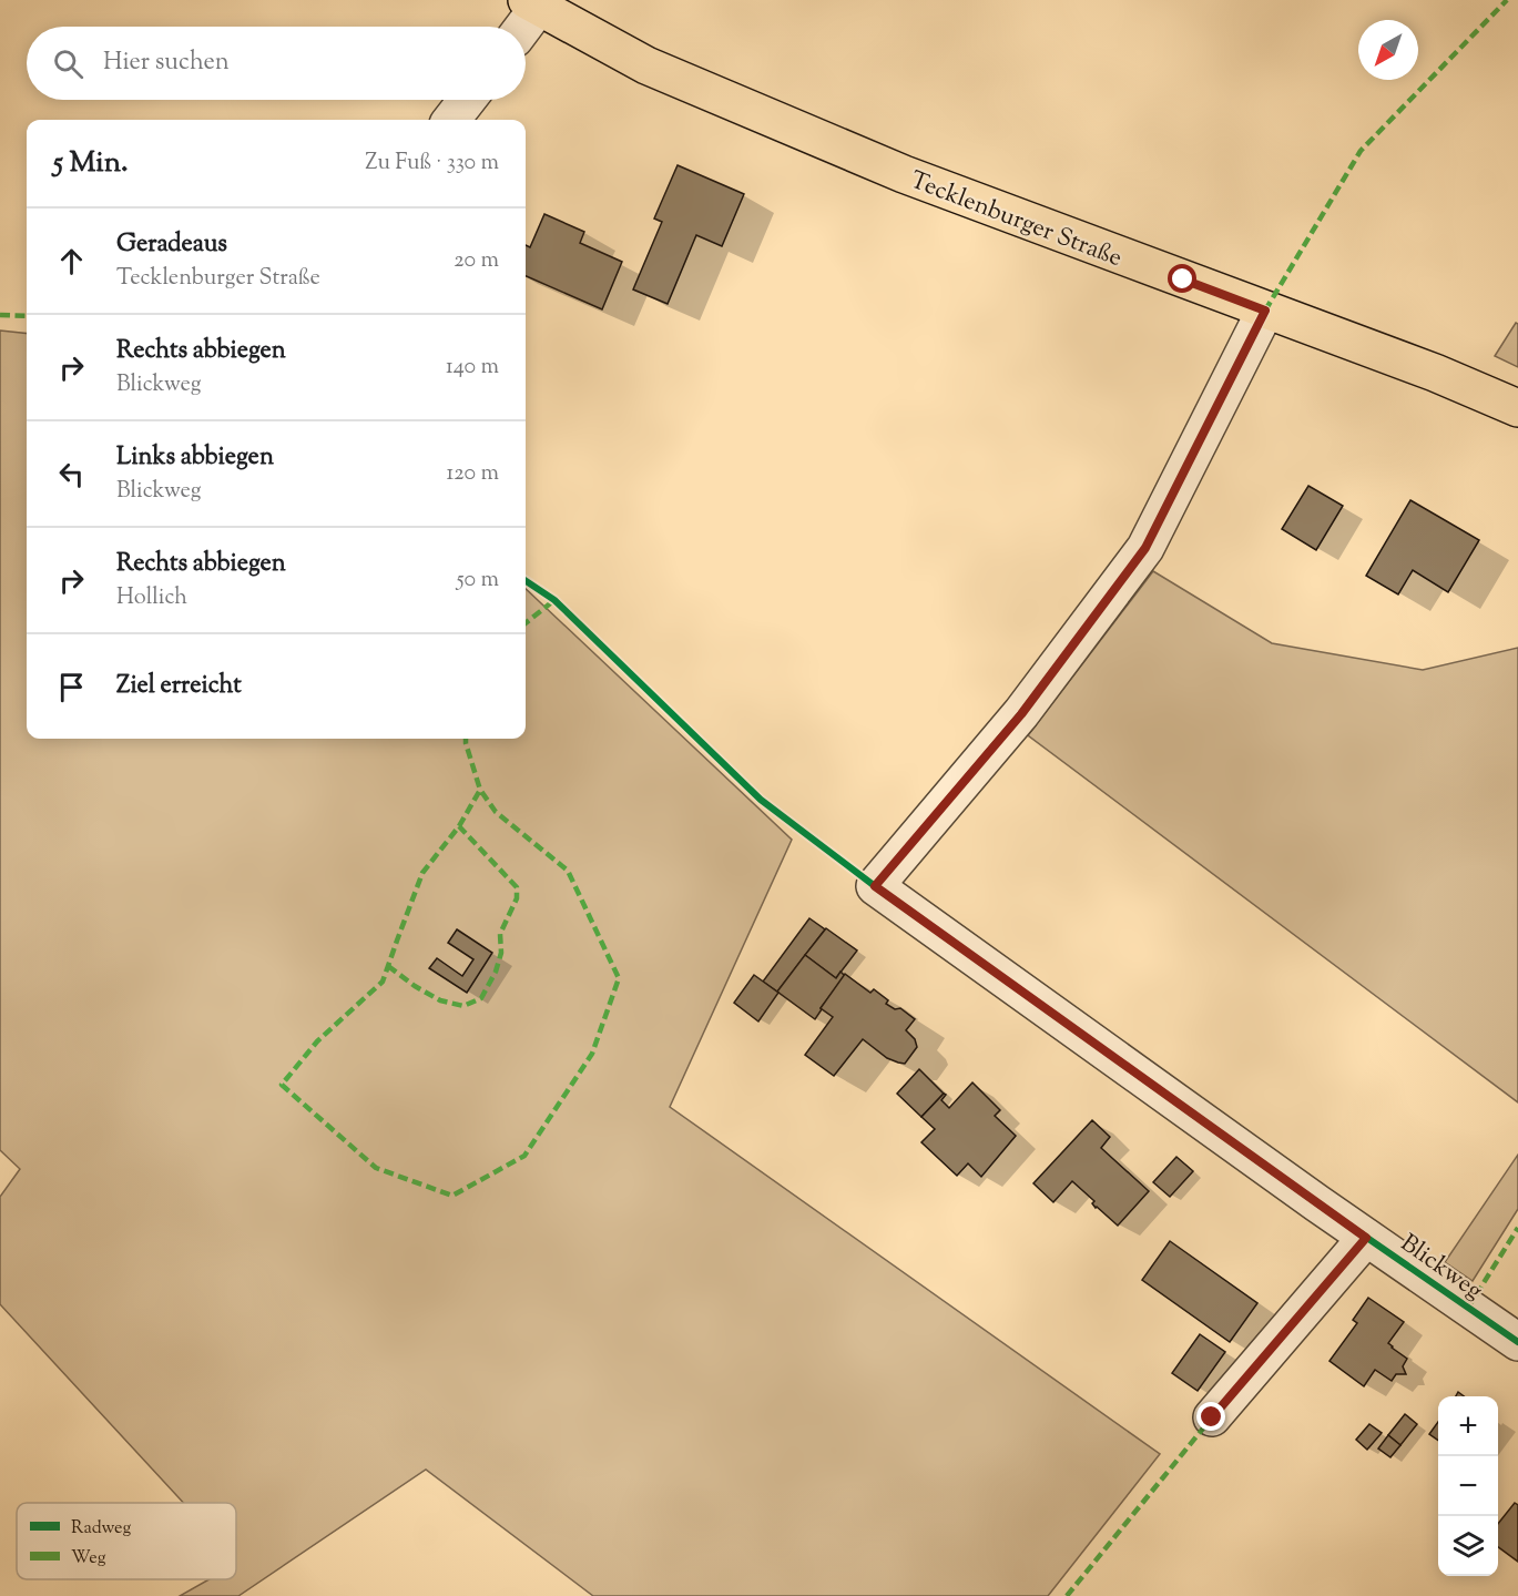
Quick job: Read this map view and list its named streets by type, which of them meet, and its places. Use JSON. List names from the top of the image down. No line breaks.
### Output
{"streets":{"main road":["Tecklenburger Straße"],"street":["Blickweg"]},"crossings":[["Tecklenburger Straße","Blickweg"]],"legend":["Radweg","Weg"],"north":"bottom left","page":{"search":"Hier suchen","heading":["5 Min.","Zu Fuß · 330 m"],"list":[["Geradeaus","Tecklenburger Straße","20 m"],["Rechts abbiegen","Blickweg","140 m"],["Links abbiegen","Blickweg","120 m"],["Rechts abbiegen","Hollich","50 m"],"Ziel erreicht"],"map_buttons":["+","−"]}}
